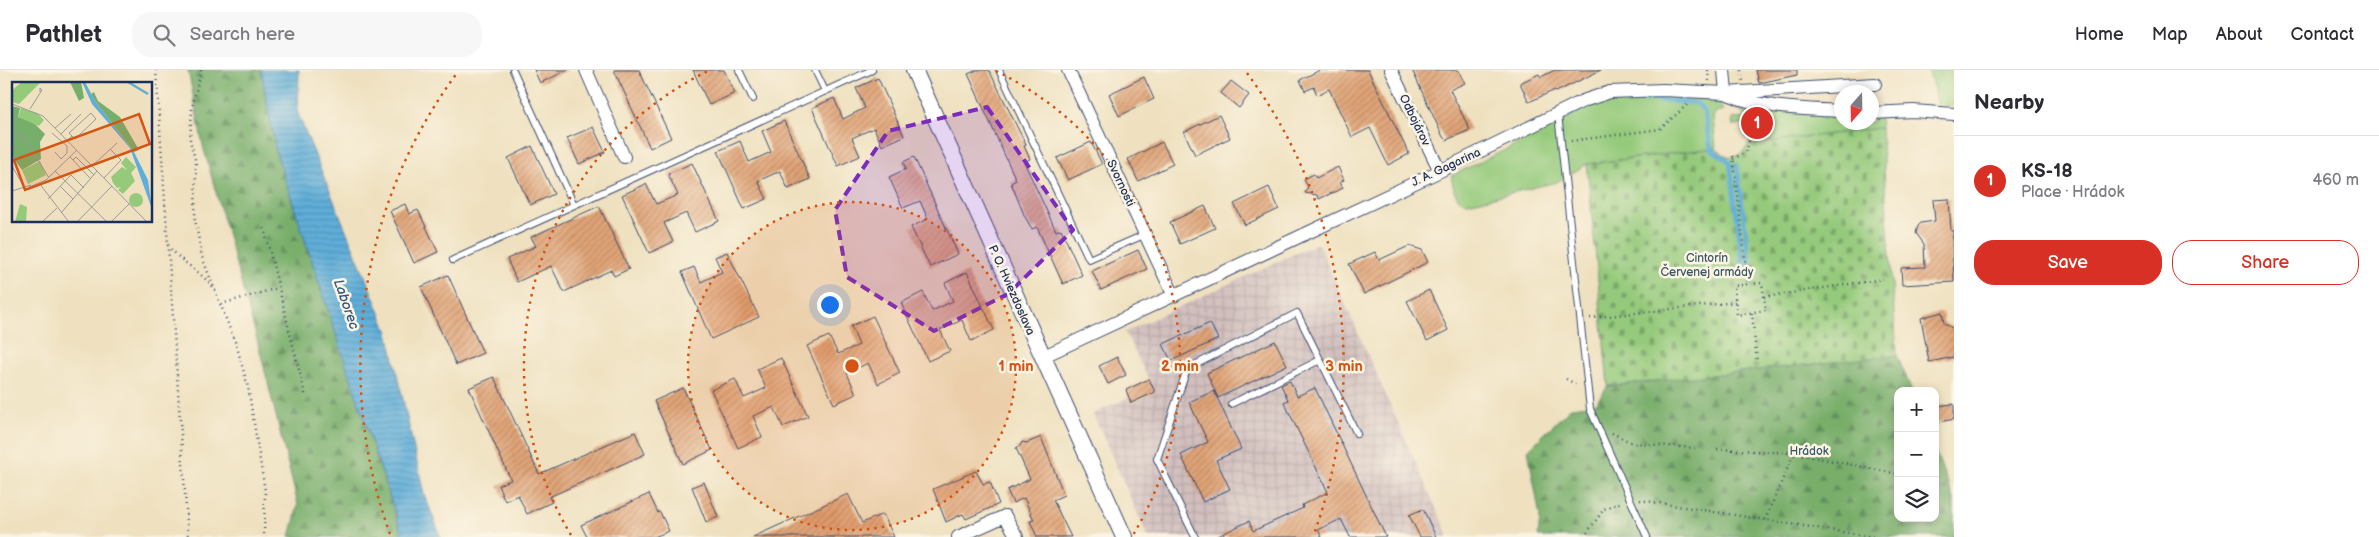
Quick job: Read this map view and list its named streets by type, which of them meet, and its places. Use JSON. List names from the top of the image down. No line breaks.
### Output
{"streets":{"street":["Odbojárov","J. A. Gagarina","Svornosti","P. O. Hviezdoslava"]},"crossings":[["Odbojárov","J. A. Gagarina"],["J. A. Gagarina","Svornosti"],["J. A. Gagarina","P. O. Hviezdoslava"]],"water":["Laborec"],"parks":["Cintorín Červenej armády","Hrádok"],"north":"bottom","page":{"header":"Pathlet","search":"Search here","nav":["Home","Map","About","Contact"],"heading":"Nearby","pins":"1","list":[{"mark":"1","name":"KS-18","note":"Place · Hrádok","value":"460 m"}],"buttons":["Save","Share"],"map_buttons":["+","−"]},"rings":["1 min","2 min","3 min"]}
